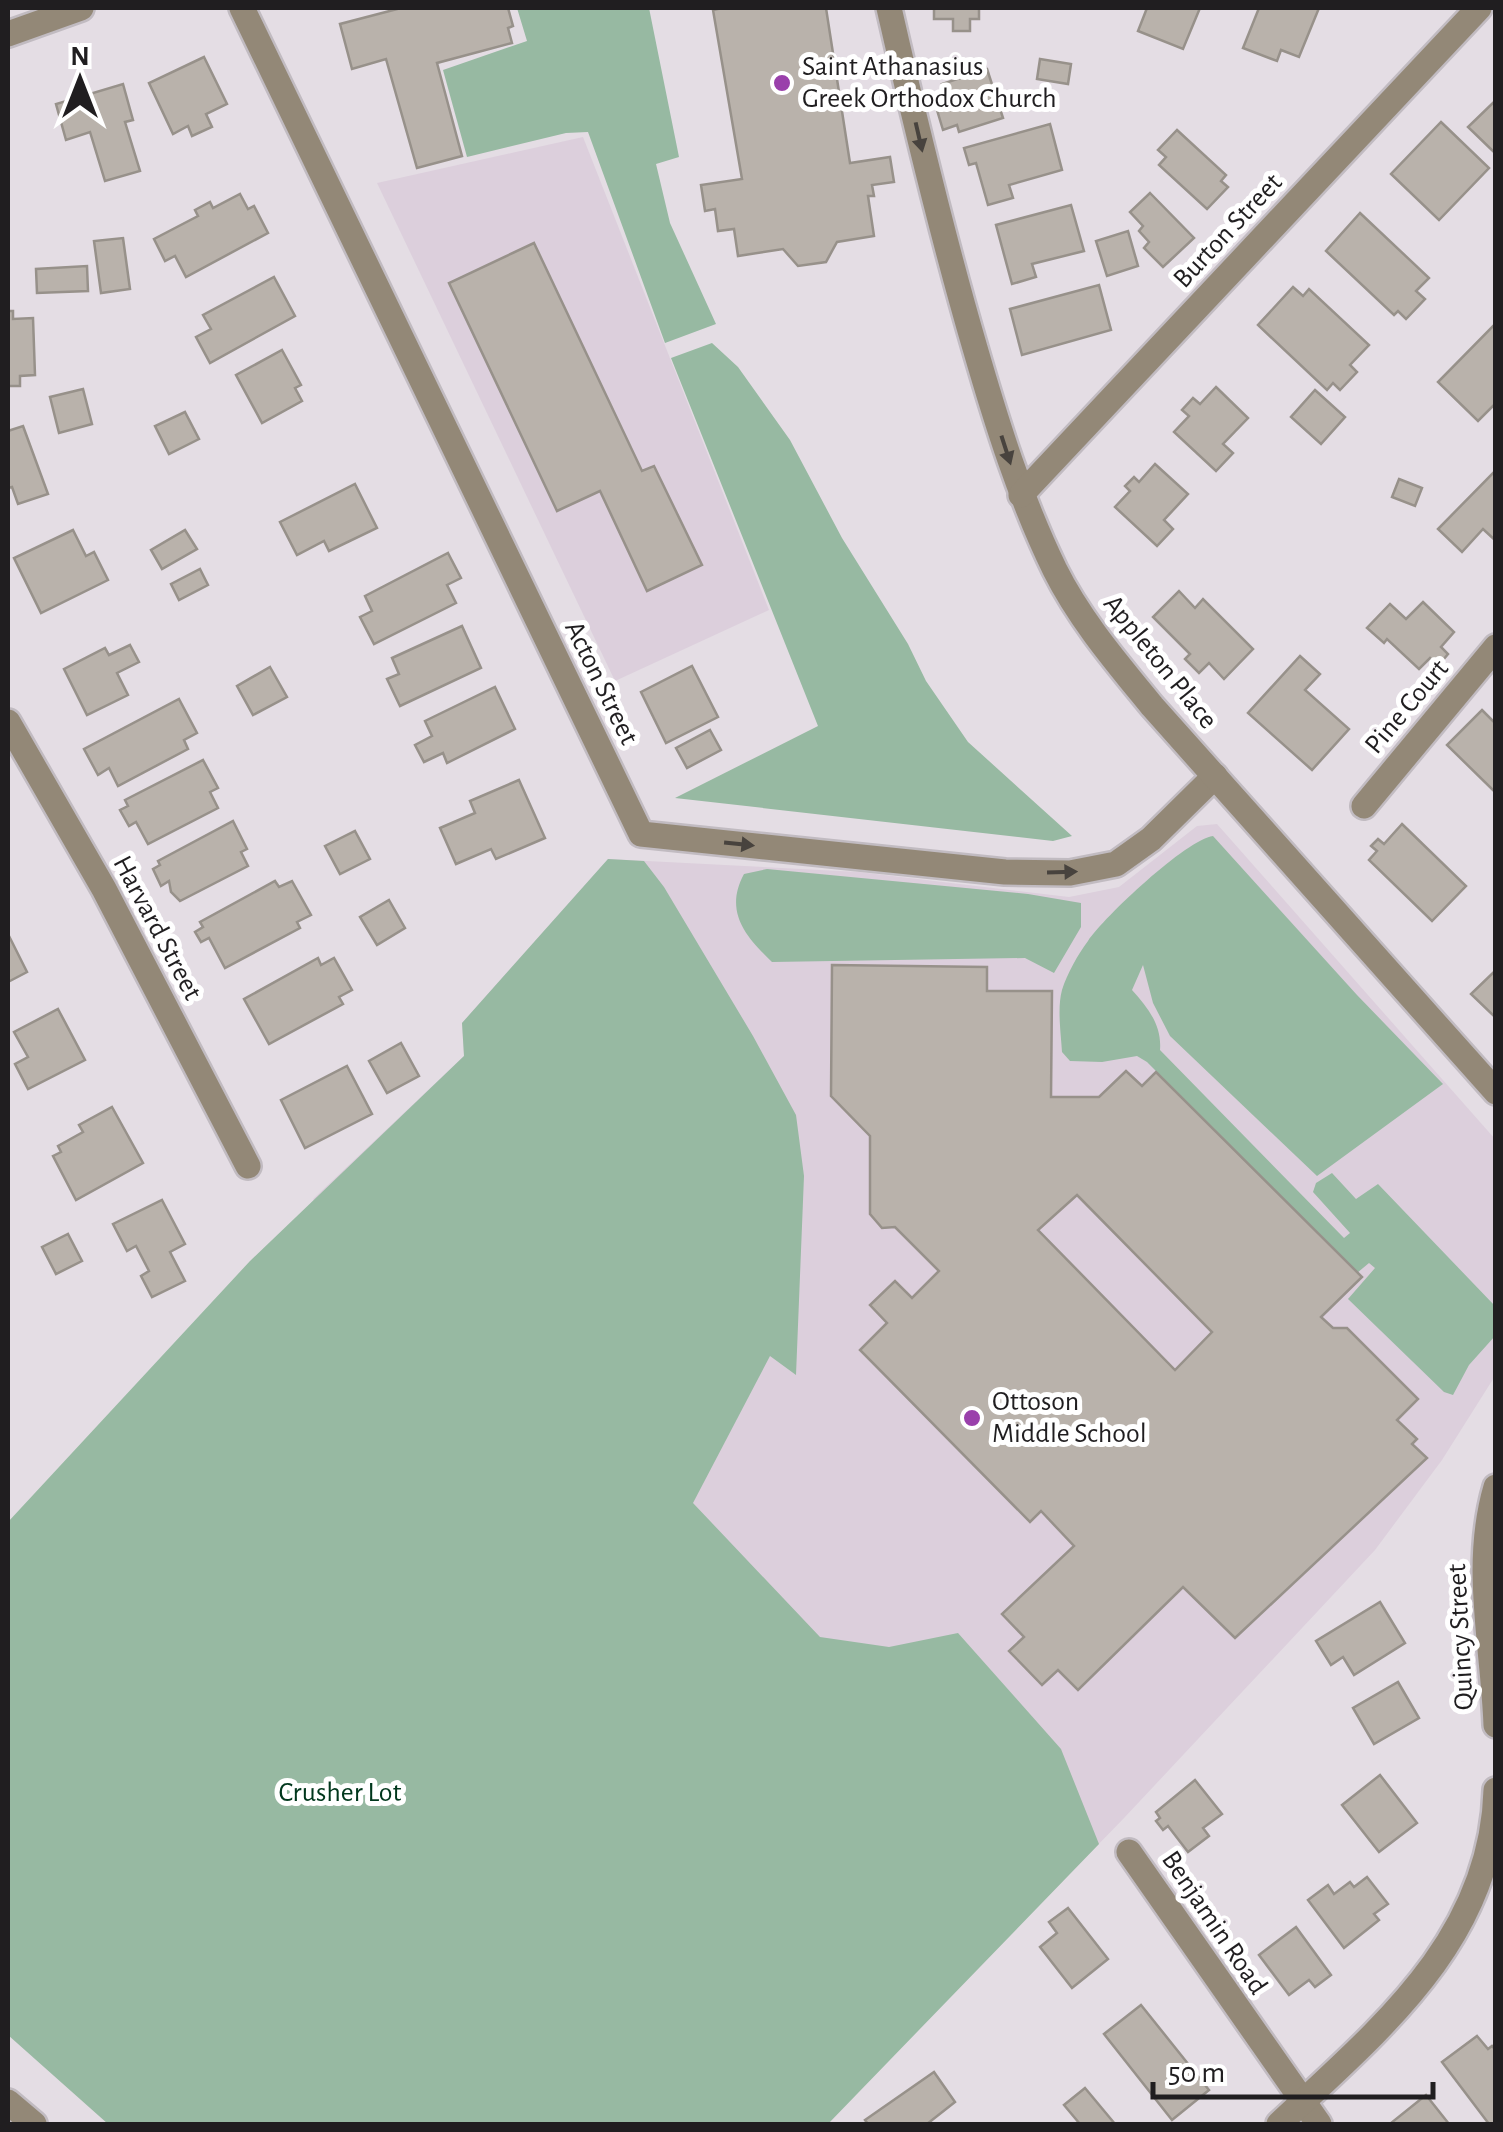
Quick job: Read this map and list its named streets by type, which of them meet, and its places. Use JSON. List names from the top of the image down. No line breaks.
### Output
{"streets":{"street":["Burton Street","Appleton Place","Acton Street","Pine Court","Harvard Street","Quincy Street","Benjamin Road"]},"crossings":[["Burton Street","Appleton Place"],["Appleton Place","Acton Street"]],"one_way":["Appleton Place","Acton Street"],"parks":["Crusher Lot"],"places":["Saint Athanasius Greek Orthodox Church","Ottoson Middle School"],"scale_bar":"50 m","north":"top"}
